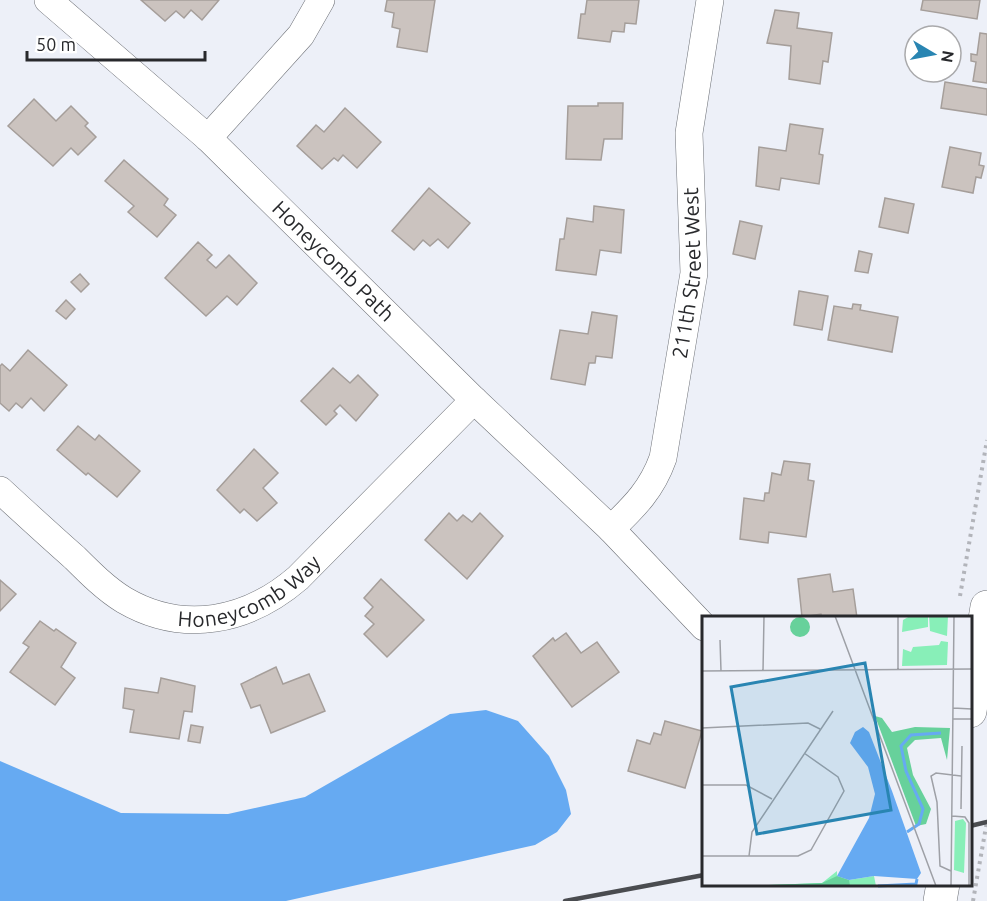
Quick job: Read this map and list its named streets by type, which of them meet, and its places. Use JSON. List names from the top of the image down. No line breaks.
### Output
{"streets":{"street":["Honeycomb Path","211th Street West","Honeycomb Way"]},"crossings":[["Honeycomb Path","211th Street West"],["Honeycomb Path","Honeycomb Way"]],"scale_bar":"50 m","north":"right"}
